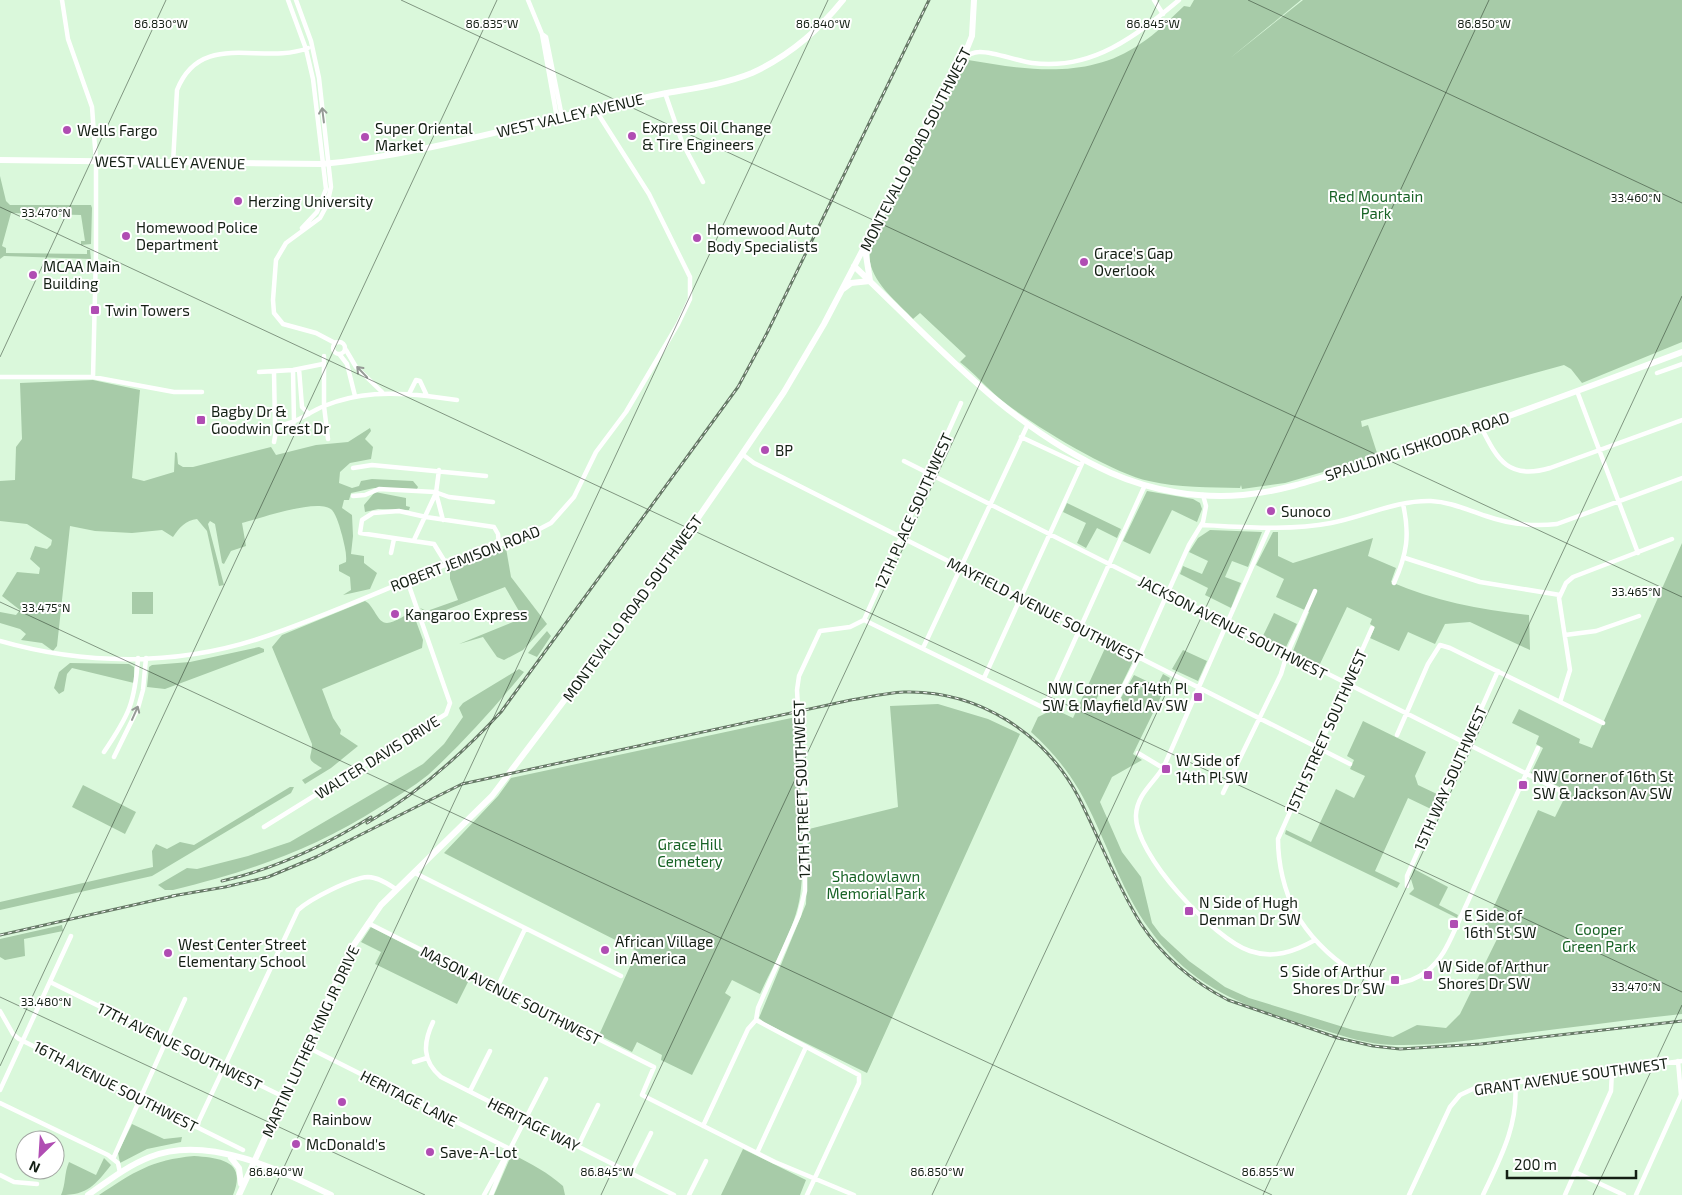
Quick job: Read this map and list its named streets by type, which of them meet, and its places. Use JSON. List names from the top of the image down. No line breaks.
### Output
{"streets":{"street":["WEST VALLEY AVENUE","MONTEVALLO ROAD SOUTHWEST","SPAULDING ISHKOODA ROAD","12TH PLACE SOUTHWEST","ROBERT JEMISON ROAD","MAYFIELD AVENUE SOUTHWEST","JACKSON AVENUE SOUTHWEST","15TH STREET SOUTHWEST","WALTER DAVIS DRIVE","15TH WAY SOUTHWEST","12TH STREET SOUTHWEST","MASON AVENUE SOUTHWEST","MARTIN LUTHER KING JR DRIVE","17TH AVENUE SOUTHWEST","GRANT AVENUE SOUTHWEST","16TH AVENUE SOUTHWEST","HERITAGE LANE","HERITAGE WAY"]},"crossings":[["WEST VALLEY AVENUE","ROBERT JEMISON ROAD"],["MONTEVALLO ROAD SOUTHWEST","MAYFIELD AVENUE SOUTHWEST"],["MONTEVALLO ROAD SOUTHWEST","MARTIN LUTHER KING JR DRIVE"],["12TH PLACE SOUTHWEST","MAYFIELD AVENUE SOUTHWEST"],["12TH PLACE SOUTHWEST","JACKSON AVENUE SOUTHWEST"],["12TH PLACE SOUTHWEST","12TH STREET SOUTHWEST"],["ROBERT JEMISON ROAD","WALTER DAVIS DRIVE"],["MAYFIELD AVENUE SOUTHWEST","15TH STREET SOUTHWEST"],["JACKSON AVENUE SOUTHWEST","15TH STREET SOUTHWEST"],["JACKSON AVENUE SOUTHWEST","15TH WAY SOUTHWEST"],["12TH STREET SOUTHWEST","MASON AVENUE SOUTHWEST"],["MASON AVENUE SOUTHWEST","MARTIN LUTHER KING JR DRIVE"],["MARTIN LUTHER KING JR DRIVE","17TH AVENUE SOUTHWEST"],["MARTIN LUTHER KING JR DRIVE","HERITAGE LANE"]],"parks":["Red Mountain Park","Grace Hill Cemetery","Shadowlawn Memorial Park","Cooper Green Park"],"places":{"other":["Wells Fargo","Express Oil Change & Tire Engineers","Super Oriental Market","Herzing University","Homewood Police Department","Homewood Auto Body Specialists","Grace's Gap Overlook","MCAA Main Building","BP","Sunoco","Kangaroo Express","African Village in America","West Center Street Elementary School","Rainbow","McDonald's","Save-A-Lot"],"transit":["Twin Towers","Bagby Dr & Goodwin Crest Dr","NW Corner of 14th Pl SW & Mayfield Av SW","W Side of 14th Pl SW","NW Corner of 16th St SW & Jackson Av SW","N Side of Hugh Denman Dr SW","E Side of 16th St SW","W Side of Arthur Shores Dr SW","S Side of Arthur Shores Dr SW"]},"scale_bar":"200 m","north":"bottom left","coordinates":["86.830°W","86.835°W","86.840°W","86.845°W","86.850°W","33.460°N","33.470°N","33.465°N","33.475°N","33.480°N","86.855°W"]}
